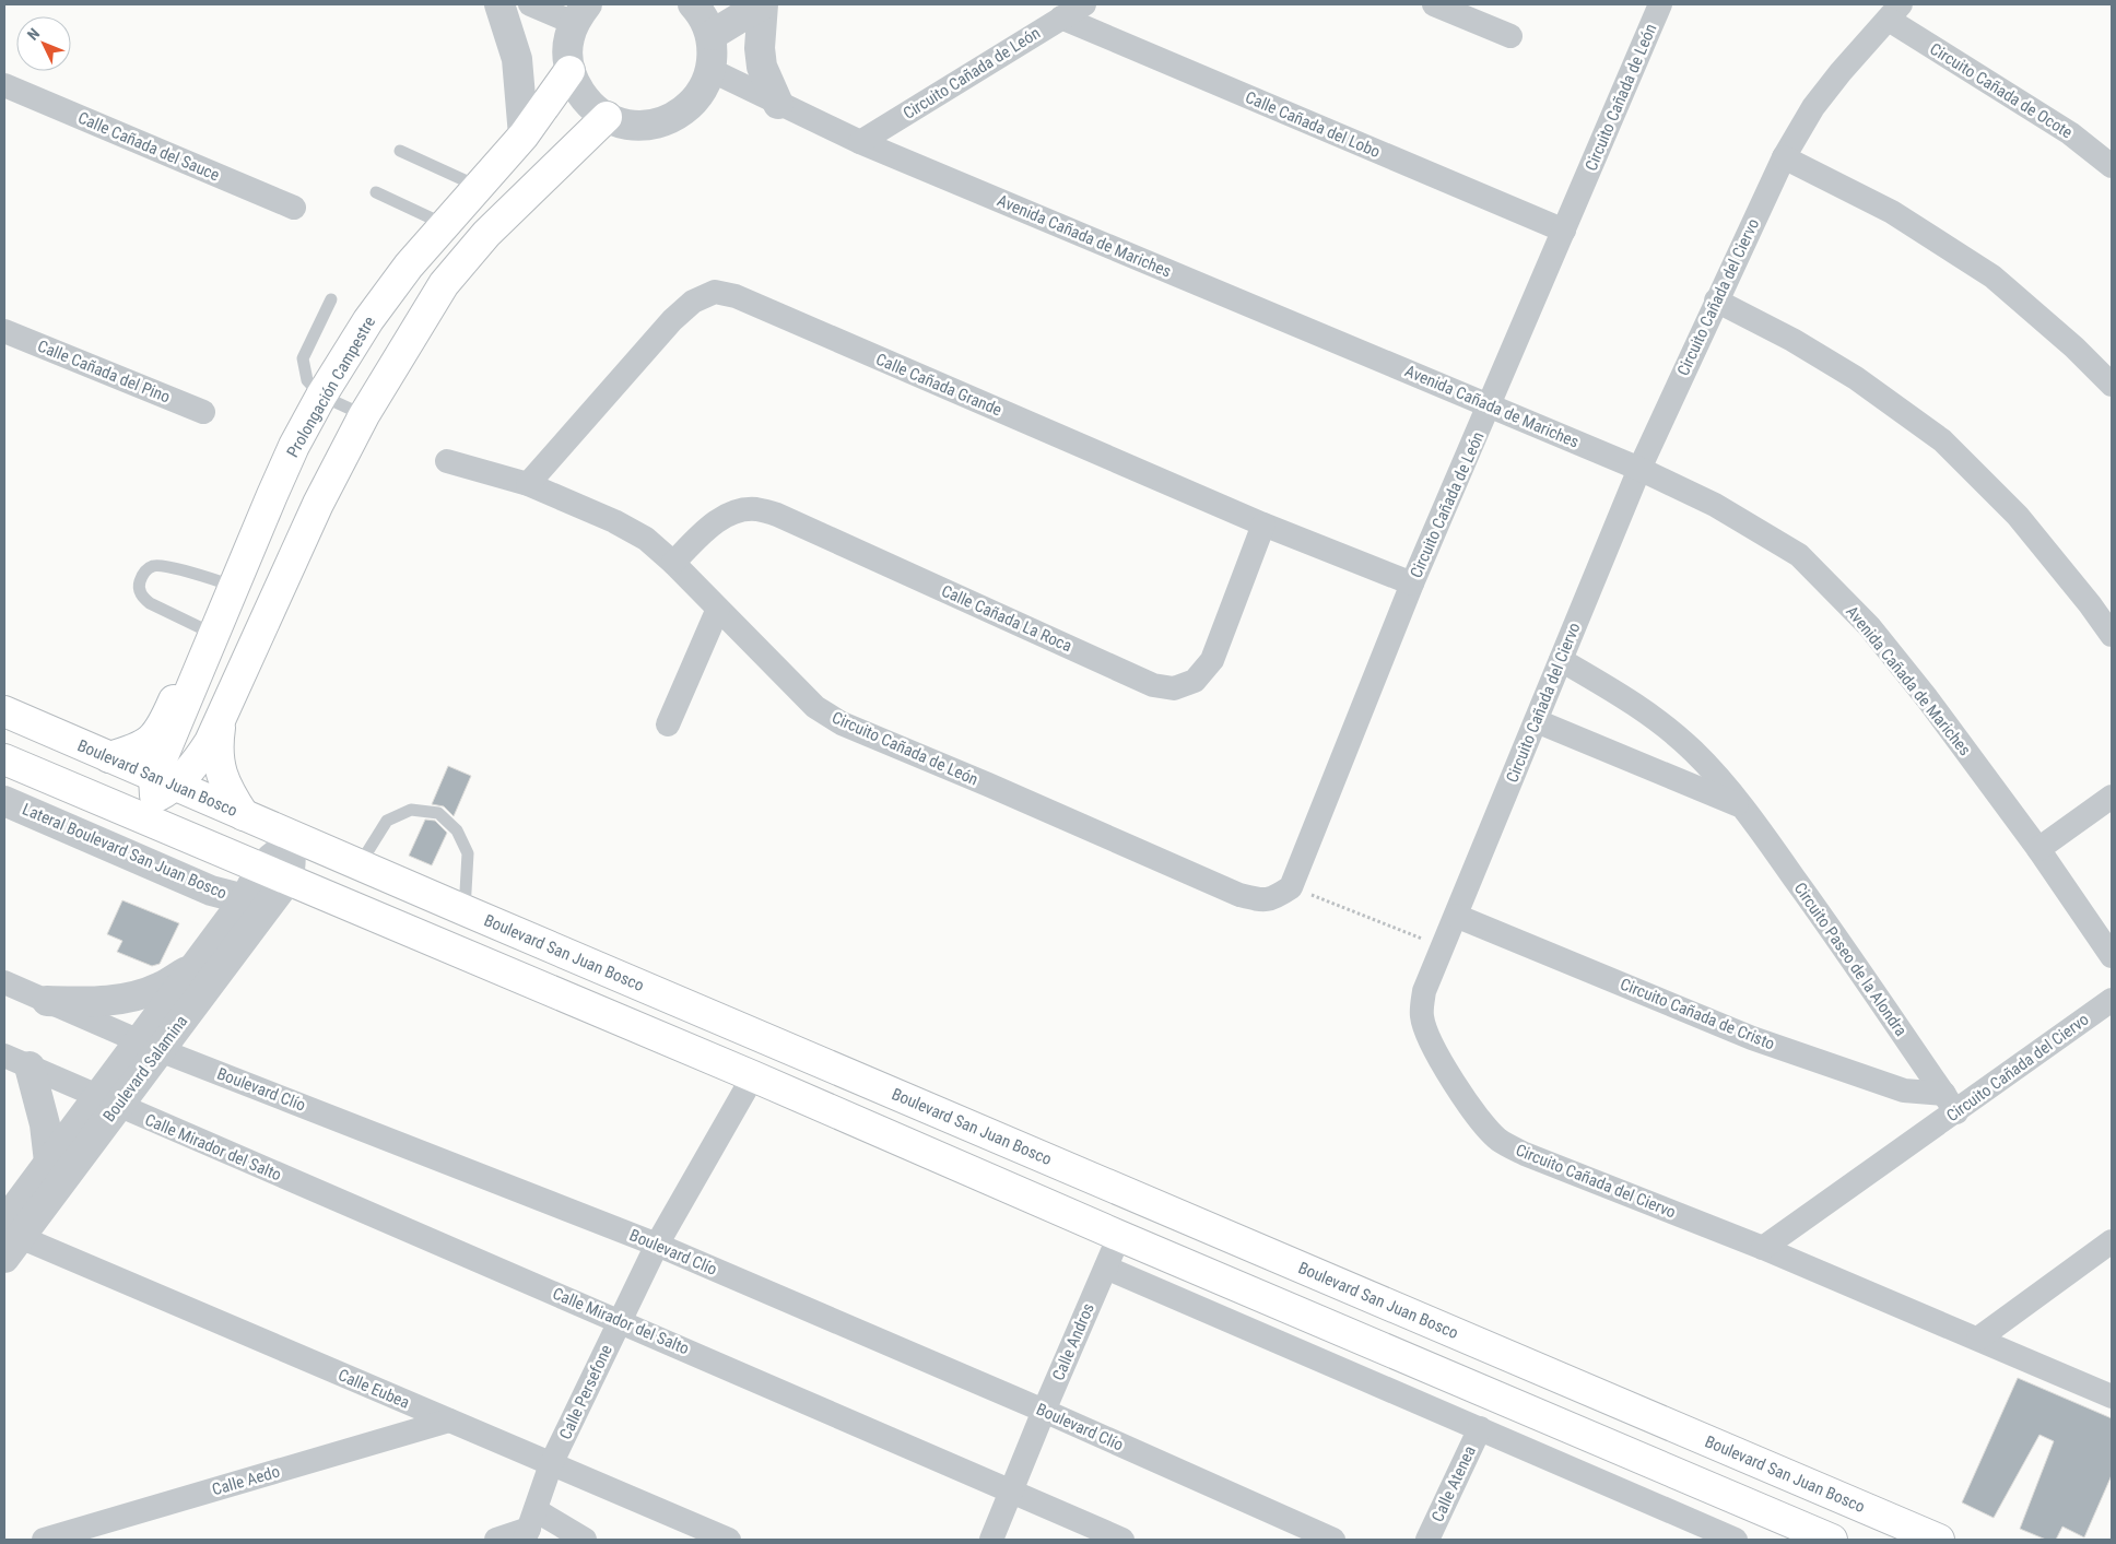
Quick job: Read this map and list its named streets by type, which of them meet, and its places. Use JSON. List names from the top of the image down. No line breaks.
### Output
{"streets":{"main road":["Prolongación Campestre","Boulevard San Juan Bosco"],"street":["Circuito Cañada de León","Circuito Cañada de Ocote","Calle Cañada del Lobo","Calle Cañada del Sauce","Avenida Cañada de Mariches","Circuito Cañada del Ciervo","Calle Cañada del Pino","Calle Cañada Grande","Calle Cañada La Roca","Lateral Boulevard San Juan Bosco","Circuito Paseo de la Alondra","Circuito Cañada de Cristo","Boulevard Salamina","Boulevard Clío","Calle Mirador del Salto","Calle Andros","Calle Eubea","Calle Persefone","Calle Aedo","Calle Atenea"]},"crossings":[["Circuito Cañada de León","Calle Cañada del Lobo"],["Circuito Cañada de León","Avenida Cañada de Mariches"],["Circuito Cañada de León","Calle Cañada Grande"],["Circuito Cañada de León","Calle Cañada La Roca"],["Circuito Cañada de Ocote","Circuito Cañada del Ciervo"],["Avenida Cañada de Mariches","Circuito Cañada del Ciervo"],["Circuito Cañada del Ciervo","Circuito Paseo de la Alondra"],["Circuito Cañada del Ciervo","Circuito Cañada de Cristo"],["Calle Cañada Grande","Calle Cañada La Roca"],["Prolongación Campestre","Boulevard San Juan Bosco"],["Lateral Boulevard San Juan Bosco","Boulevard Salamina"],["Circuito Paseo de la Alondra","Circuito Cañada de Cristo"],["Boulevard Salamina","Boulevard Clío"],["Boulevard Salamina","Calle Mirador del Salto"],["Boulevard Salamina","Calle Eubea"],["Boulevard Clío","Calle Andros"],["Boulevard Clío","Calle Persefone"],["Calle Mirador del Salto","Calle Andros"],["Calle Mirador del Salto","Calle Persefone"],["Calle Eubea","Calle Persefone"],["Calle Eubea","Calle Aedo"]],"north":"top left"}
